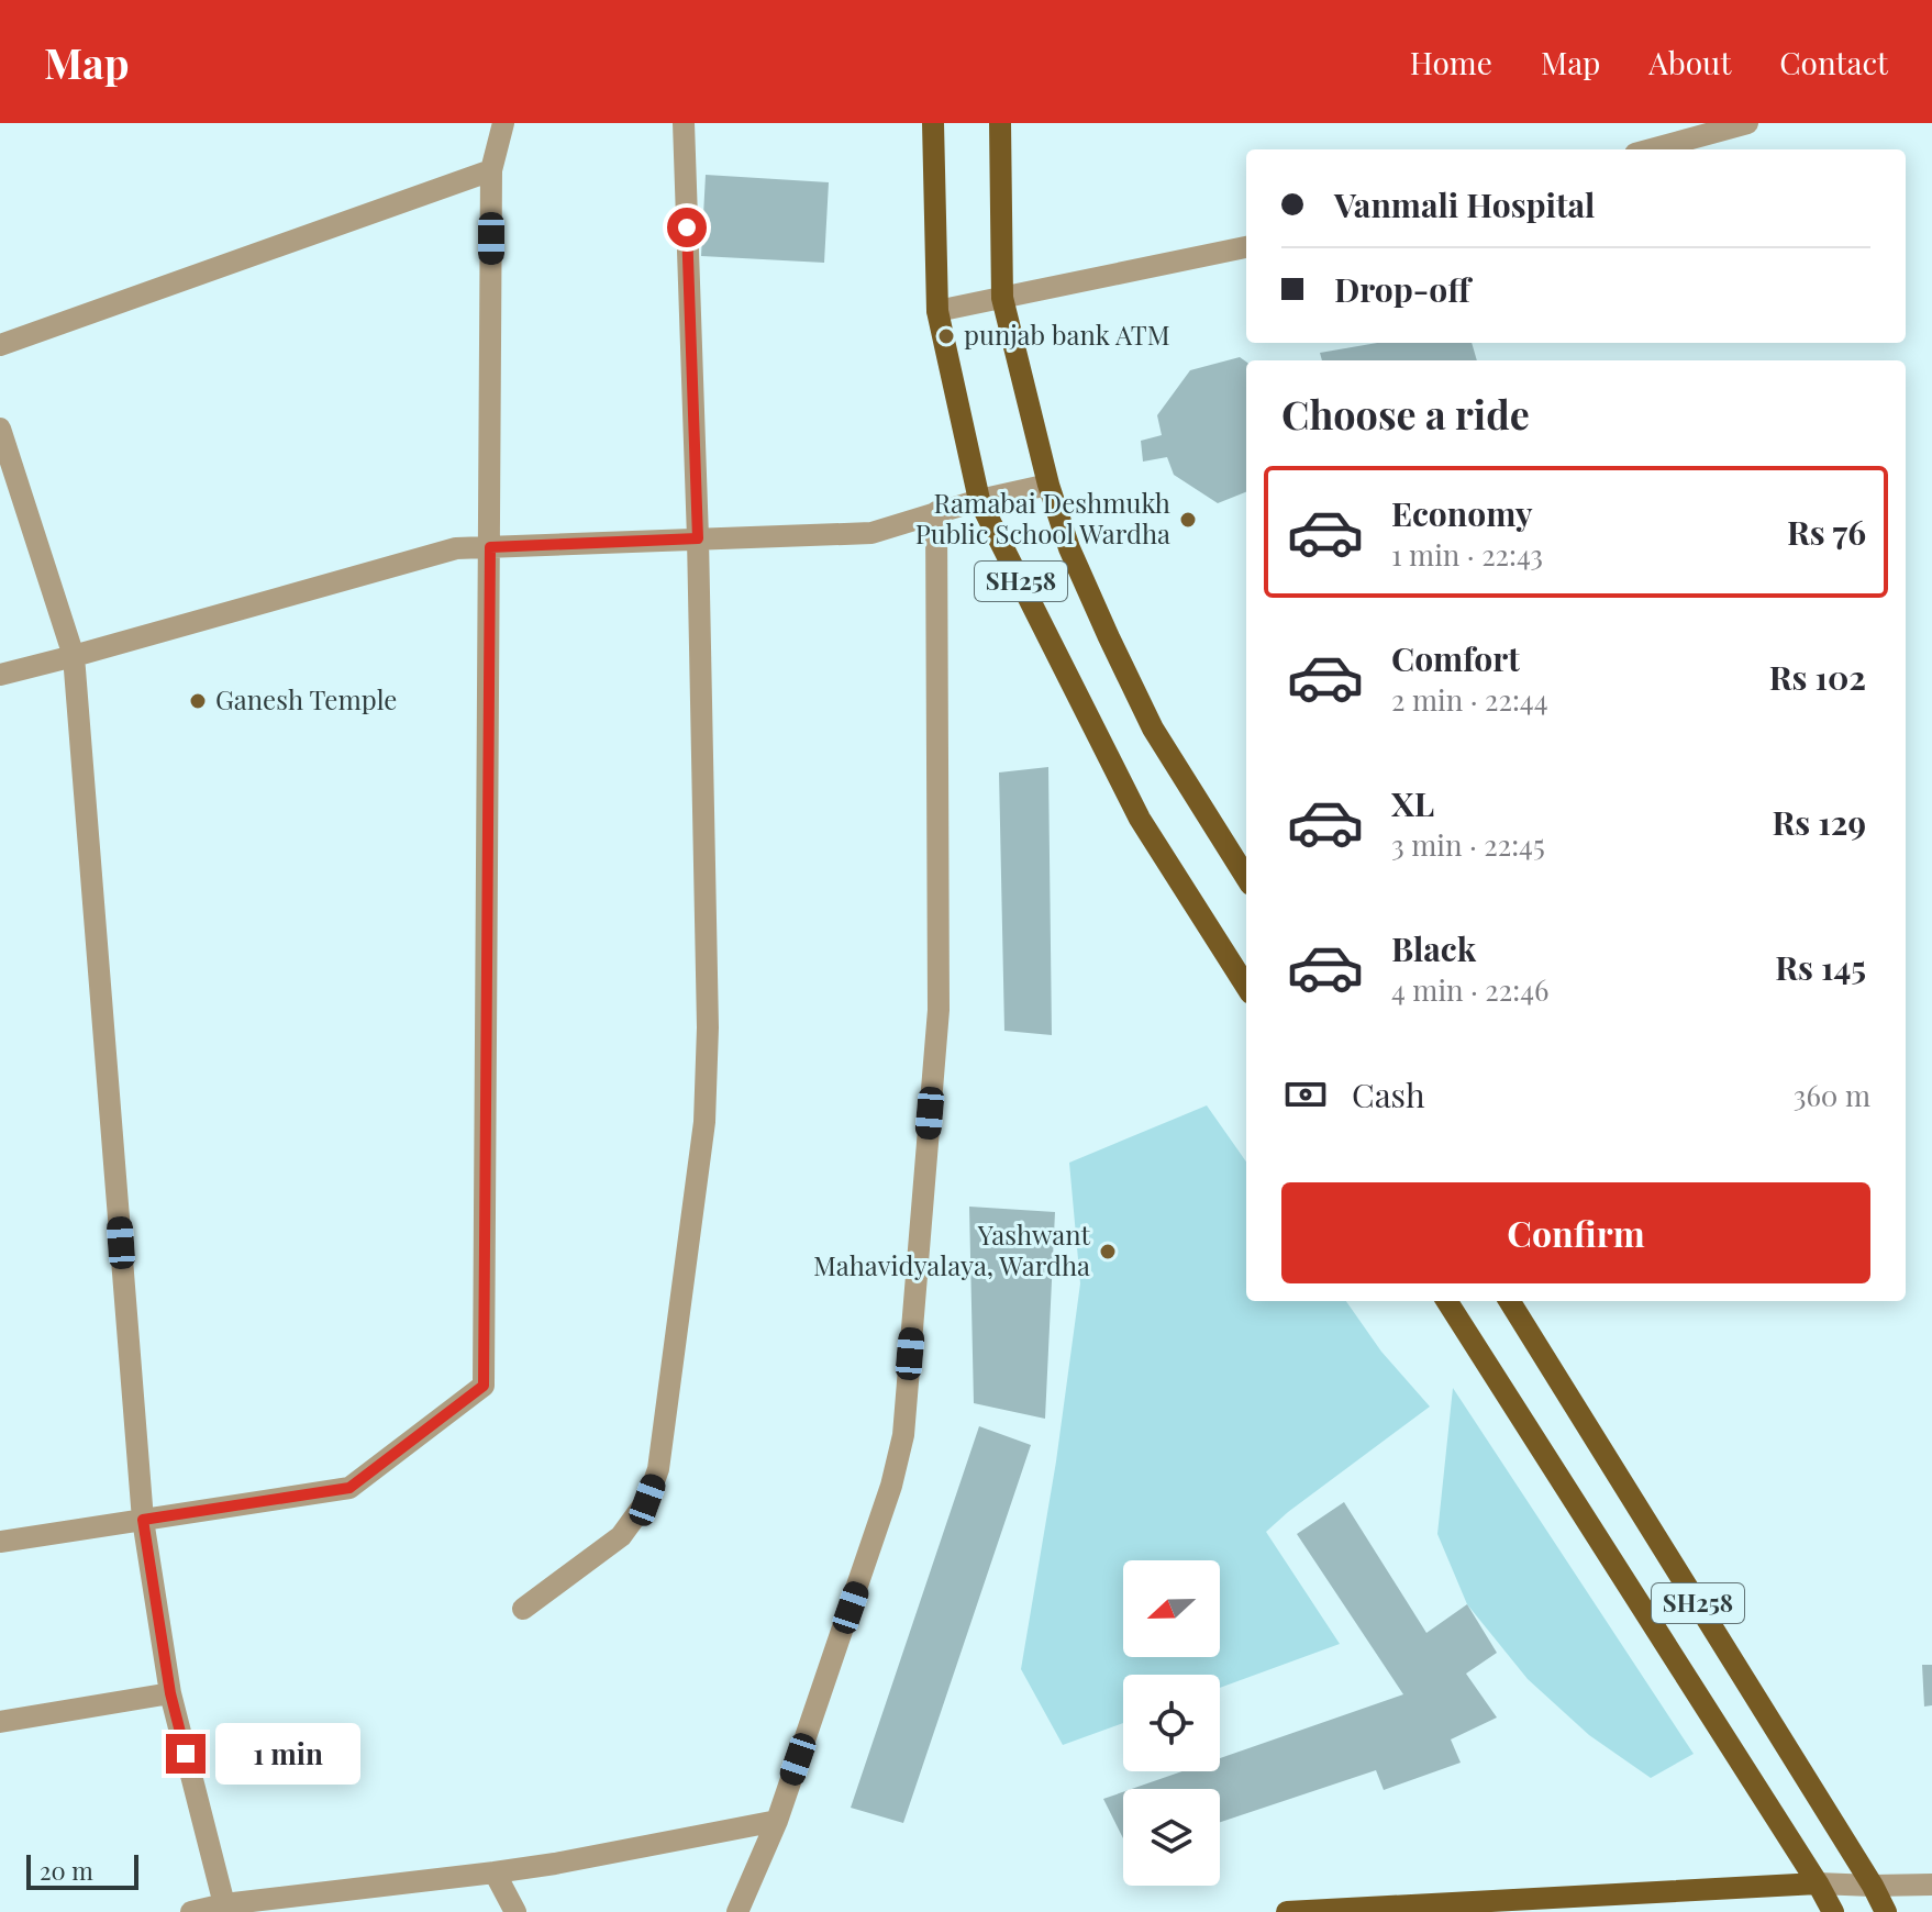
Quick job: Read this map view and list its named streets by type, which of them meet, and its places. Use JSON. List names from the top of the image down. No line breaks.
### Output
{"streets":{"main road":["SH258"]},"places":["punjab bank ATM","Ramabai Deshmukh Public School Wardha","Ganesh Temple","Yashwant Mahavidyalaya, Wardha"],"scale_bar":"20 m","north":"left","page":{"header":"Map","nav":["Home","Map","About","Contact"],"banner":["Vanmali Hospital","Drop-off"],"heading":"Choose a ride","list":[{"name":"Economy","note":"1 min · 22:43","value":"Rs 76"},{"name":"Comfort","note":"2 min · 22:44","value":"Rs 102"},{"name":"XL","note":"3 min · 22:45","value":"Rs 129"},{"name":"Black","note":"4 min · 22:46","value":"Rs 145"}],"pay":["Cash","360 m"],"buttons":"Confirm","bubble":"1 min","scale":"20 m"}}
